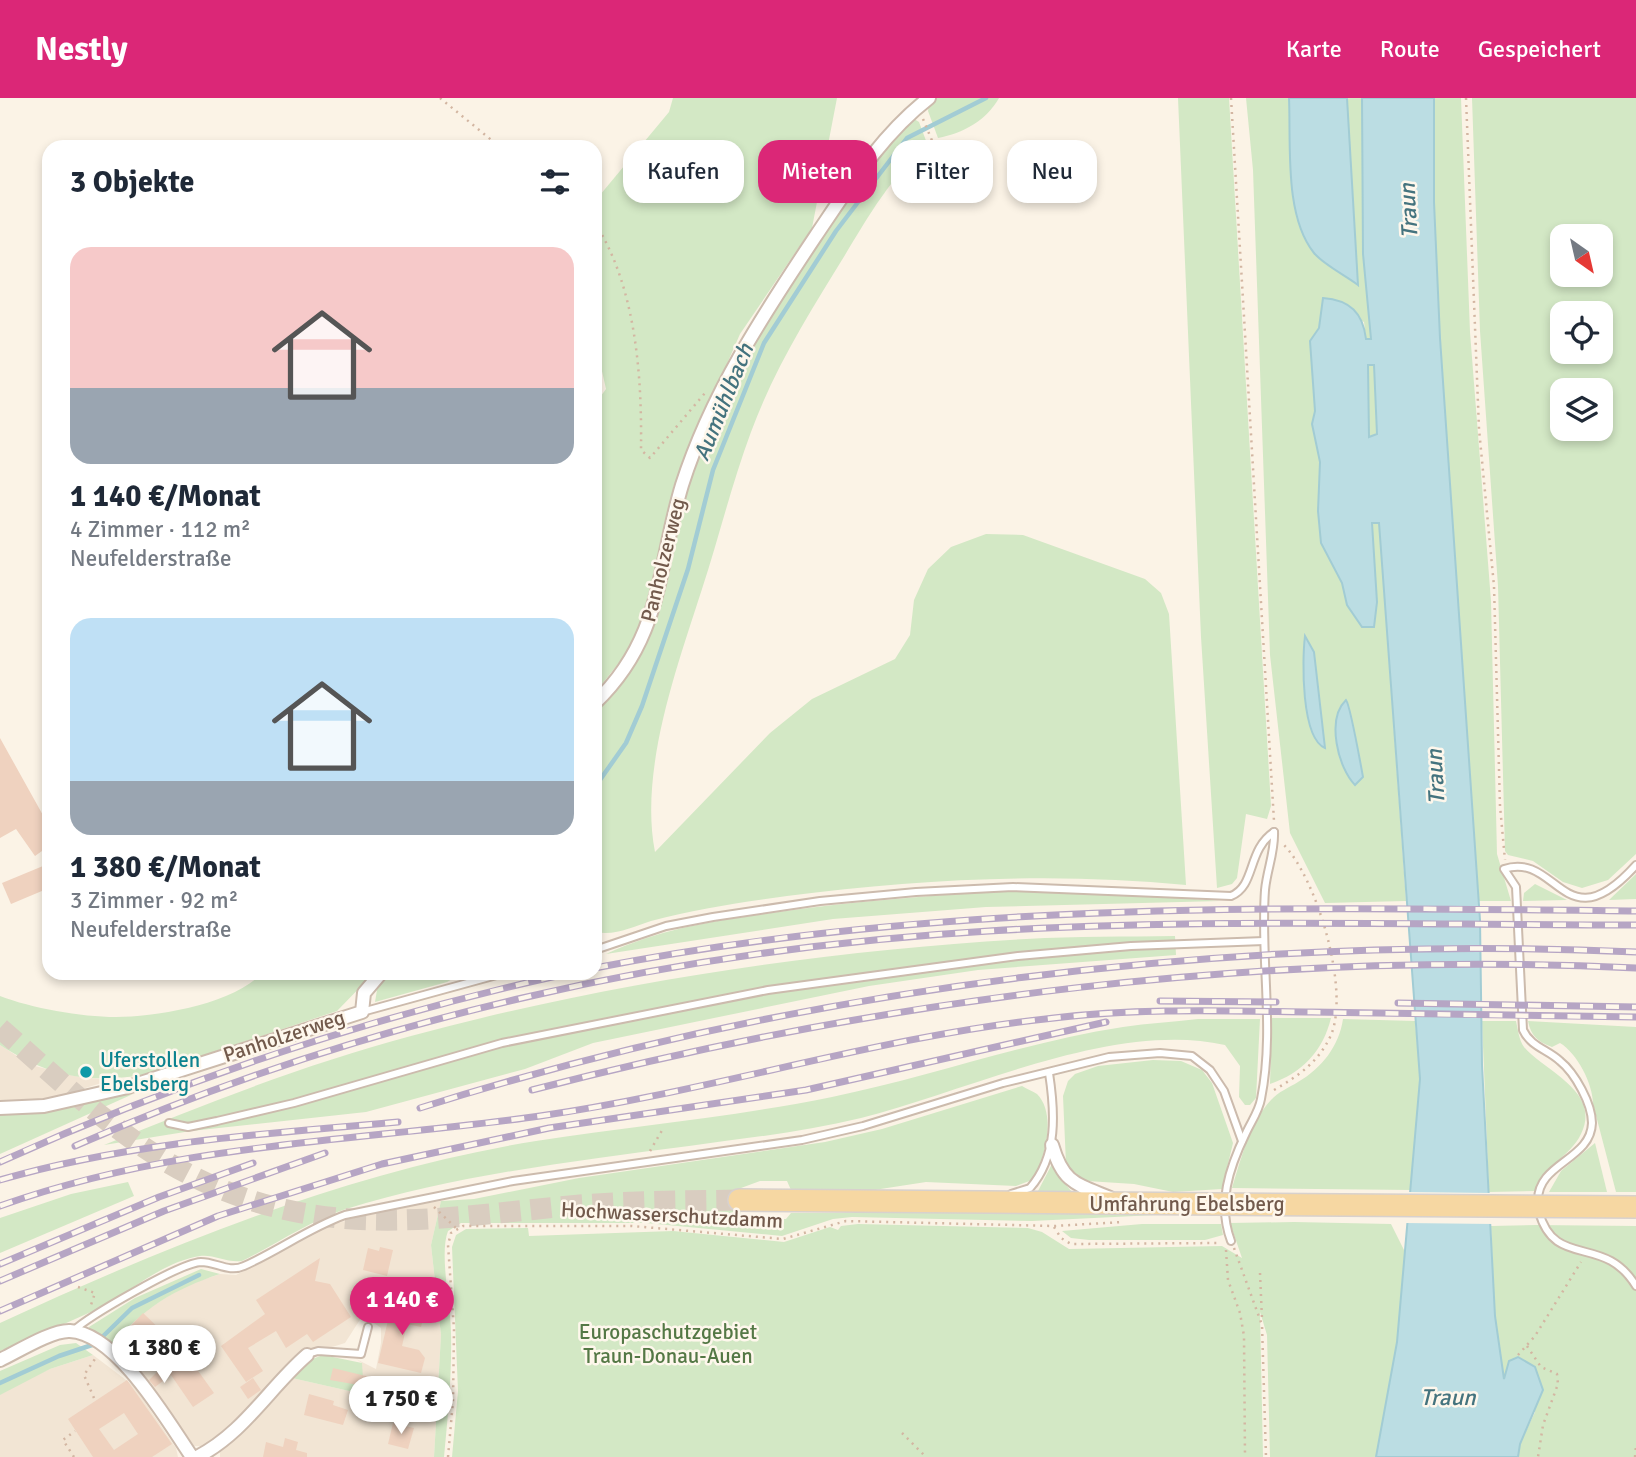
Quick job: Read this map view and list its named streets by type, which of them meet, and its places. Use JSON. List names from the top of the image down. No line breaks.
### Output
{"streets":{"main road":["Umfahrung Ebelsberg"],"street":["Panholzerweg"],"path":["Hochwasserschutzdamm"]},"water":["Traun","Aumühlbach"],"parks":["Europaschutzgebiet Traun-Donau-Auen"],"places":["Uferstollen Ebelsberg"],"north":"bottom right","page":{"header":"Nestly","nav":["Karte","Route","Gespeichert"],"chip":["Kaufen","Mieten","Filter","Neu"],"heading":"3 Objekte","list":[{"name":"1 140 €/Monat","note":"4 Zimmer · 112 m² · Neufelderstraße"},{"name":"1 380 €/Monat","note":"3 Zimmer · 92 m² · Neufelderstraße"}],"price":["1 140 €","1 380 €","1 750 €"]}}
